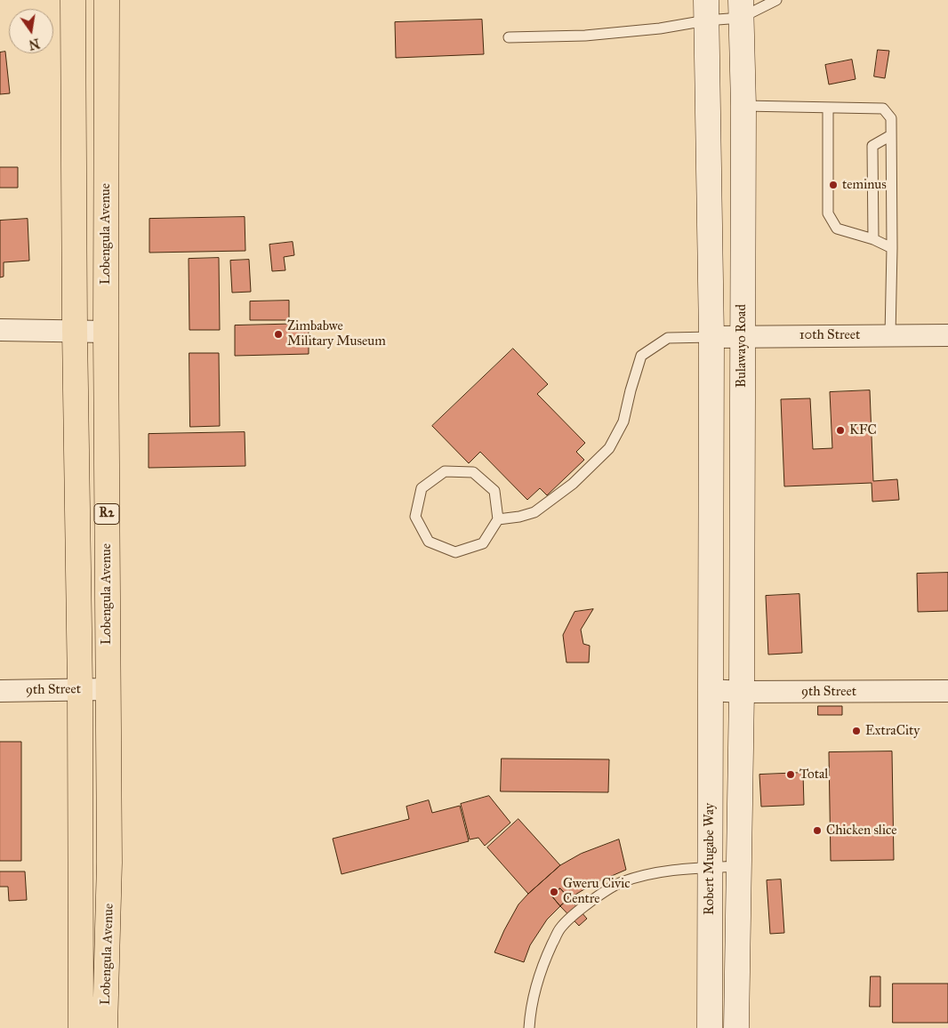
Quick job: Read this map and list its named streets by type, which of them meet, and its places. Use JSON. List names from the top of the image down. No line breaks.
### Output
{"streets":{"highway":["Lobengula Avenue","R2"],"street":["10th Street","Bulawayo Road","9th Street","Robert Mugabe Way"]},"crossings":[["Lobengula Avenue","9th Street"],["10th Street","Bulawayo Road"],["Bulawayo Road","9th Street"],["9th Street","Robert Mugabe Way"]],"places":["teminus","Zimbabwe Military Museum","KFC","ExtraCity","Total","Chicken slice","Gweru Civic Centre"],"north":"bottom"}
